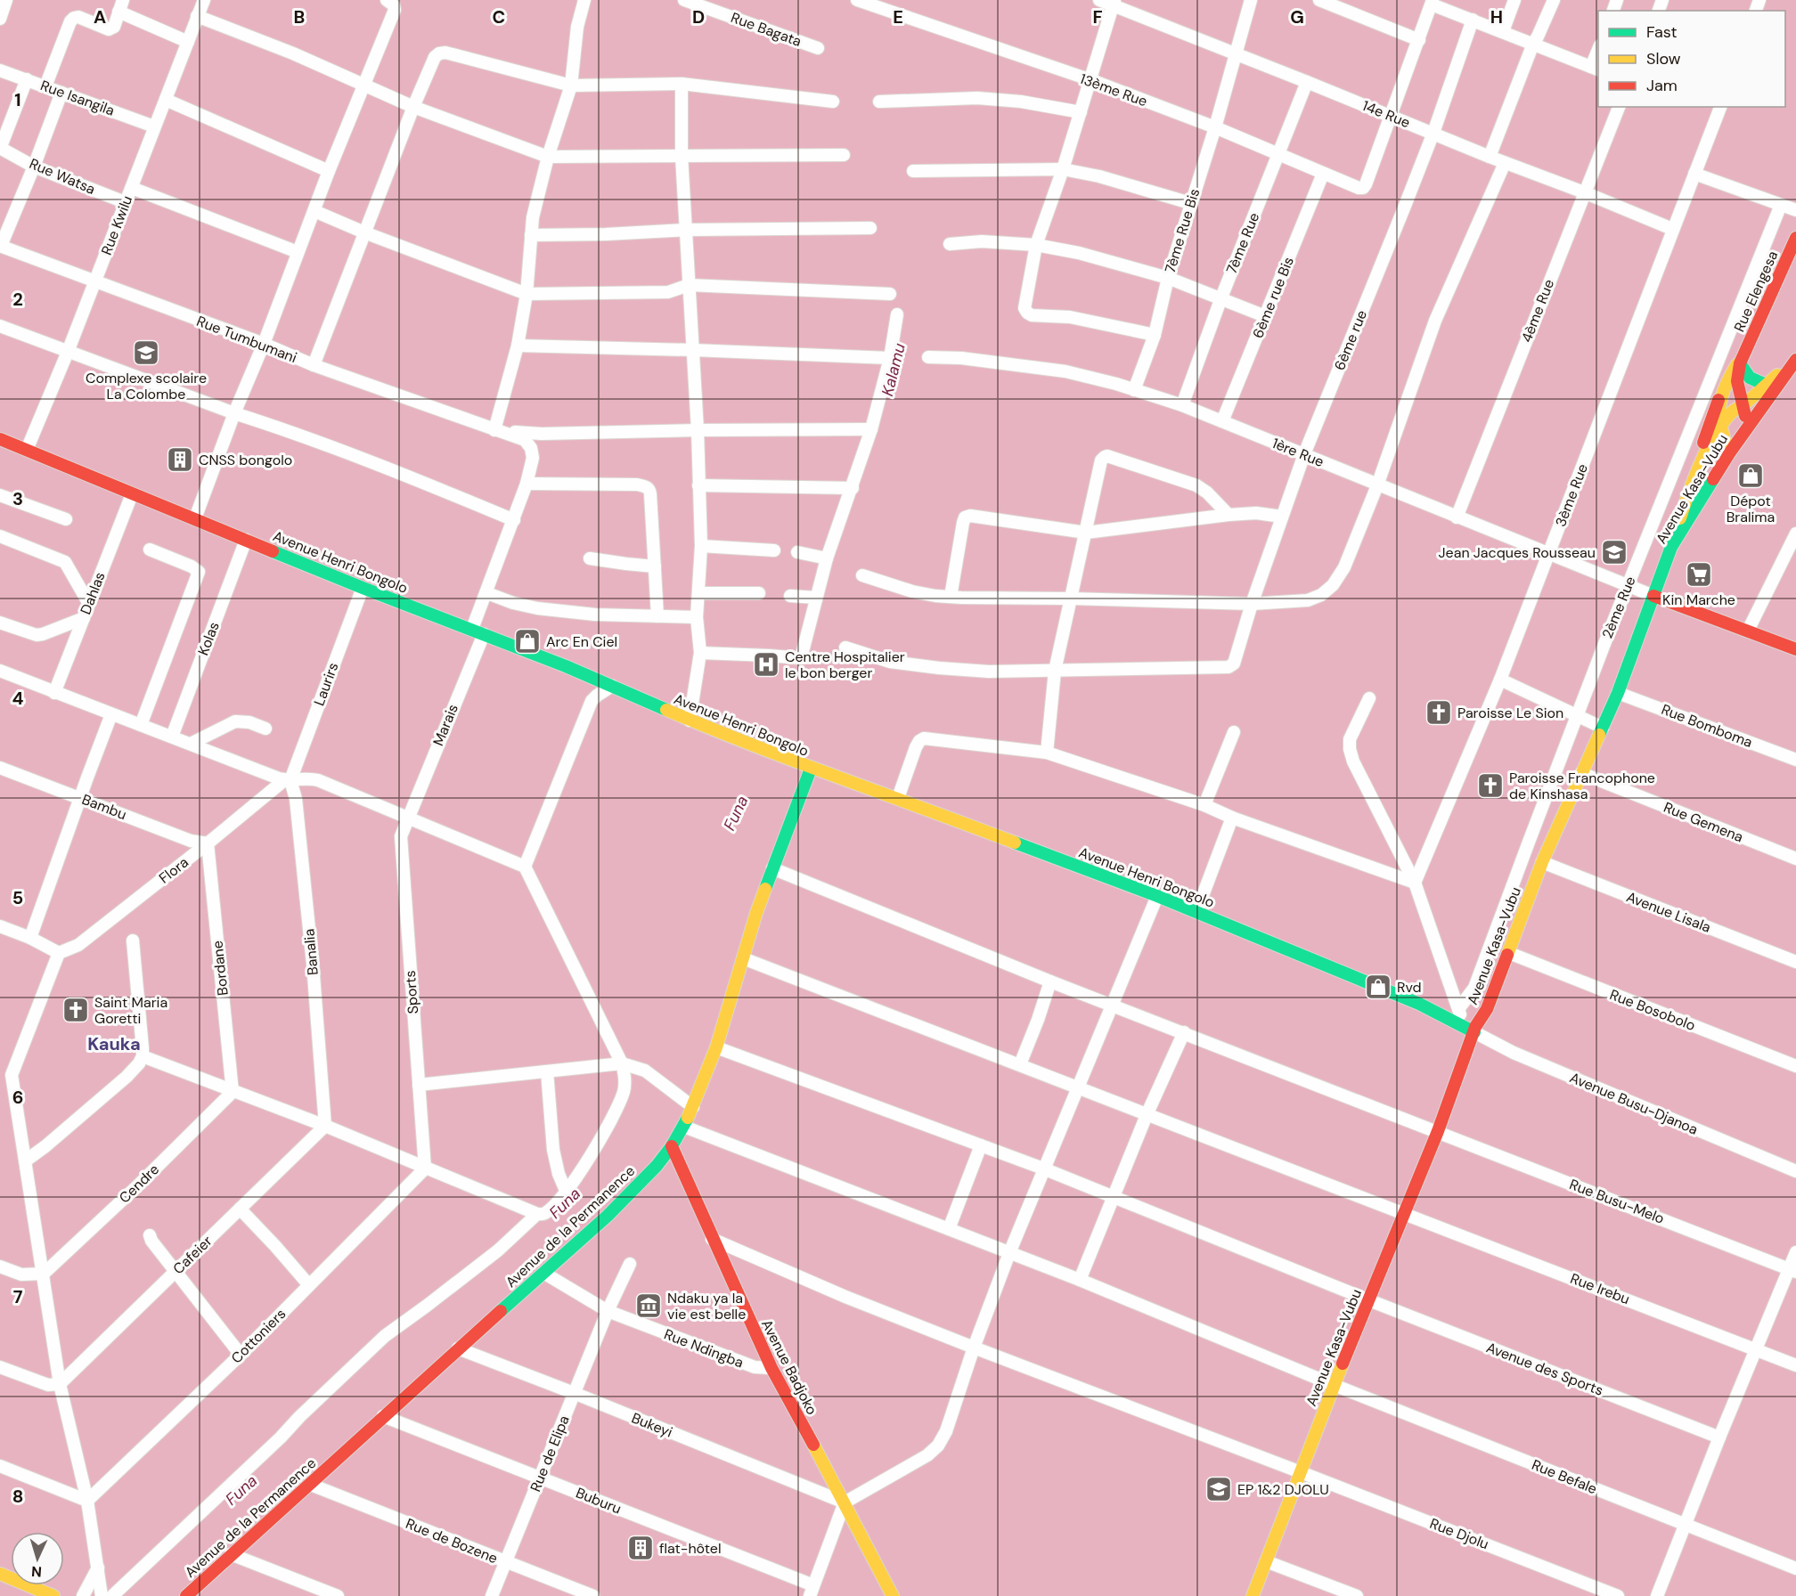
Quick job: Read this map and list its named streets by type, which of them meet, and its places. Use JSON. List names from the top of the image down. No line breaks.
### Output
{"streets":{"street":["Rue Bagata","13ème Rue","Rue Isangila","14e Rue","Rue Watsa","Rue Kwilu","7ème Rue Bis","7ème Rue","Rue Elengesa","6ème rue Bis","4ème Rue","Rue Tumbumani","6ème rue","1ère Rue","Avenue Kasa-Vubu","3ème Rue","Avenue Henri Bongolo","Dahlas","2ème Rue","Kolas","Laurirs","Marais","Rue Bomboma","Bambu","Rue Gemena","Flora","Avenue Lisala","Banalia","Bordane","Sports","Rue Bosobolo","Avenue Busu-Djanoa","Cendre","Rue Busu-Melo","Avenue de la Permanence","Cafeier","Rue Irebu","Cottoniers","Rue Ndingba","Avenue Badjoko","Avenue des Sports","Bukeyi","Rue de Elipa","Rue Befale","Buburu","Rue Djolu","Rue de Bozene"]},"crossings":[["13ème Rue","14e Rue"],["13ème Rue","7ème Rue Bis"],["13ème Rue","7ème Rue"],["13ème Rue","6ème rue Bis"],["Rue Isangila","Rue Kwilu"],["14e Rue","7ème Rue Bis"],["14e Rue","7ème Rue"],["14e Rue","4ème Rue"],["14e Rue","6ème rue"],["14e Rue","3ème Rue"],["Rue Watsa","Rue Kwilu"],["Rue Kwilu","Rue Tumbumani"],["Rue Kwilu","Avenue Henri Bongolo"],["7ème Rue Bis","1ère Rue"],["7ème Rue","1ère Rue"],["6ème rue Bis","1ère Rue"],["4ème Rue","1ère Rue"],["Rue Tumbumani","Marais"],["6ème rue","1ère Rue"],["1ère Rue","Avenue Kasa-Vubu"],["1ère Rue","3ème Rue"],["1ère Rue","2ème Rue"],["Avenue Kasa-Vubu","Avenue Henri Bongolo"],["Avenue Kasa-Vubu","Rue Bomboma"],["Avenue Kasa-Vubu","Rue Gemena"],["Avenue Kasa-Vubu","Avenue Lisala"],["Avenue Kasa-Vubu","Rue Bosobolo"],["Avenue Kasa-Vubu","Avenue Busu-Djanoa"],["Avenue Kasa-Vubu","Rue Busu-Melo"],["Avenue Kasa-Vubu","Rue Irebu"],["Avenue Kasa-Vubu","Avenue des Sports"],["Avenue Kasa-Vubu","Rue Befale"],["Avenue Kasa-Vubu","Rue Djolu"],["Avenue Henri Bongolo","Dahlas"],["Avenue Henri Bongolo","Kolas"],["Avenue Henri Bongolo","Laurirs"],["Avenue Henri Bongolo","Marais"],["Avenue Henri Bongolo","Avenue Busu-Djanoa"],["Avenue Henri Bongolo","Avenue de la Permanence"],["Laurirs","Flora"],["Laurirs","Banalia"],["Marais","Sports"],["Bambu","Flora"],["Bambu","Bordane"],["Flora","Banalia"],["Flora","Bordane"],["Banalia","Cafeier"],["Bordane","Cendre"],["Sports","Cottoniers"],["Rue Busu-Melo","Avenue de la Permanence"],["Avenue de la Permanence","Rue Irebu"],["Avenue de la Permanence","Rue Ndingba"],["Avenue de la Permanence","Avenue Badjoko"],["Avenue de la Permanence","Avenue des Sports"],["Avenue de la Permanence","Bukeyi"],["Avenue de la Permanence","Rue Befale"],["Avenue de la Permanence","Buburu"],["Avenue de la Permanence","Rue de Bozene"],["Rue Ndingba","Avenue Badjoko"],["Rue Ndingba","Rue de Elipa"],["Avenue Badjoko","Bukeyi"],["Avenue Badjoko","Rue Djolu"],["Bukeyi","Rue de Elipa"],["Rue de Elipa","Buburu"],["Rue de Elipa","Rue de Bozene"]],"districts":["Kauka"],"water":["Kalamu","Funa"],"places":{"school or university":["Complexe scolaire La Colombe","Jean Jacques Rousseau","EP 1&2 DJOLU"],"building":["CNSS bongolo","flat-hôtel"],"shop":["Dépot Bralima","Arc En Ciel","Rvd"],"supermarket":["Kin Marche"],"hospital":["Centre Hospitalier le bon berger"],"church":["Paroisse Le Sion","Paroisse Francophone de Kinshasa","Saint Maria Goretti"],"museum":["Ndaku ya la vie est belle"]},"legend":["Fast","Slow","Jam"],"north":"bottom","grid":{"columns":["A","B","C","D","E","F","G","H"],"rows":["1","2","3","4","5","6","7","8"]}}
